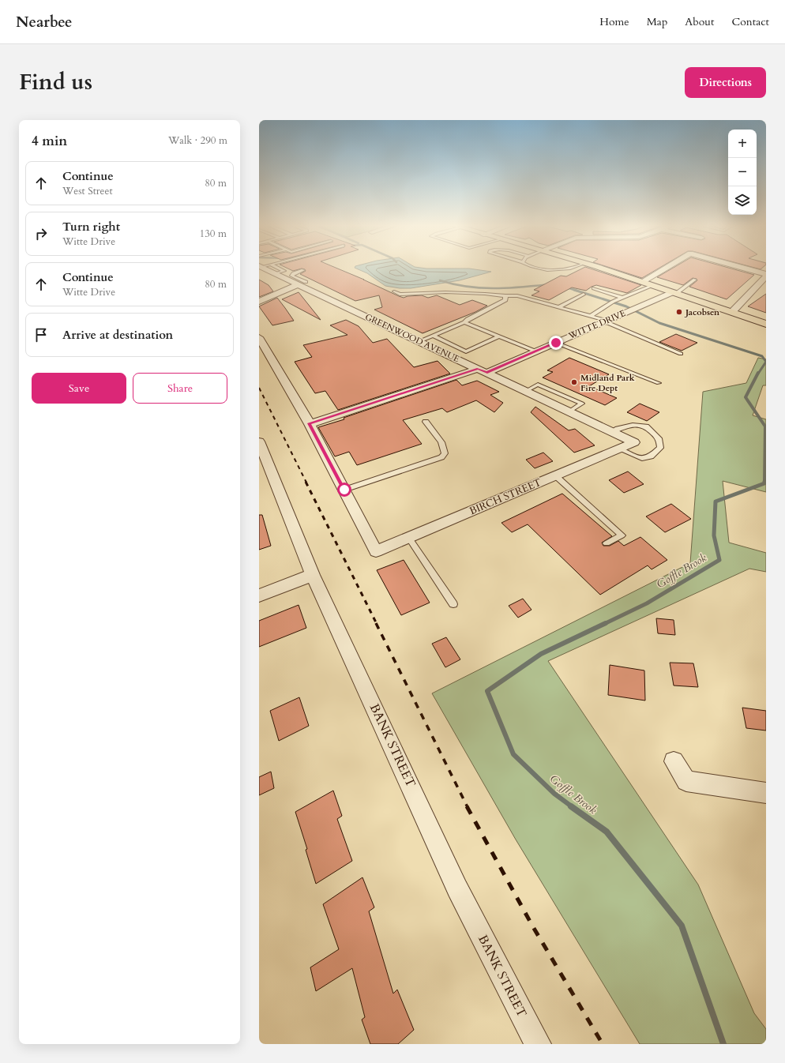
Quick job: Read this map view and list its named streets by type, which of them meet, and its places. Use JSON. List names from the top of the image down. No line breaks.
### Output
{"streets":{"street":["WITTE DRIVE","GREENWOOD AVENUE","BIRCH STREET","BANK STREET"]},"crossings":[["WITTE DRIVE","GREENWOOD AVENUE"],["GREENWOOD AVENUE","BIRCH STREET"]],"water":["Goffle Brook"],"places":["Jacobsen","Midland Park Fire Dept"],"page":{"header":"Nearbee","nav":["Home","Map","About","Contact"],"title":"Find us","buttons":["Directions",["Save","Share"]],"heading":["4 min","Walk · 290 m"],"map_buttons":["+","−"],"list":[["Continue","West Street","80 m"],["Turn right","Witte Drive","130 m"],["Continue","Witte Drive","80 m"],"Arrive at destination"]}}
